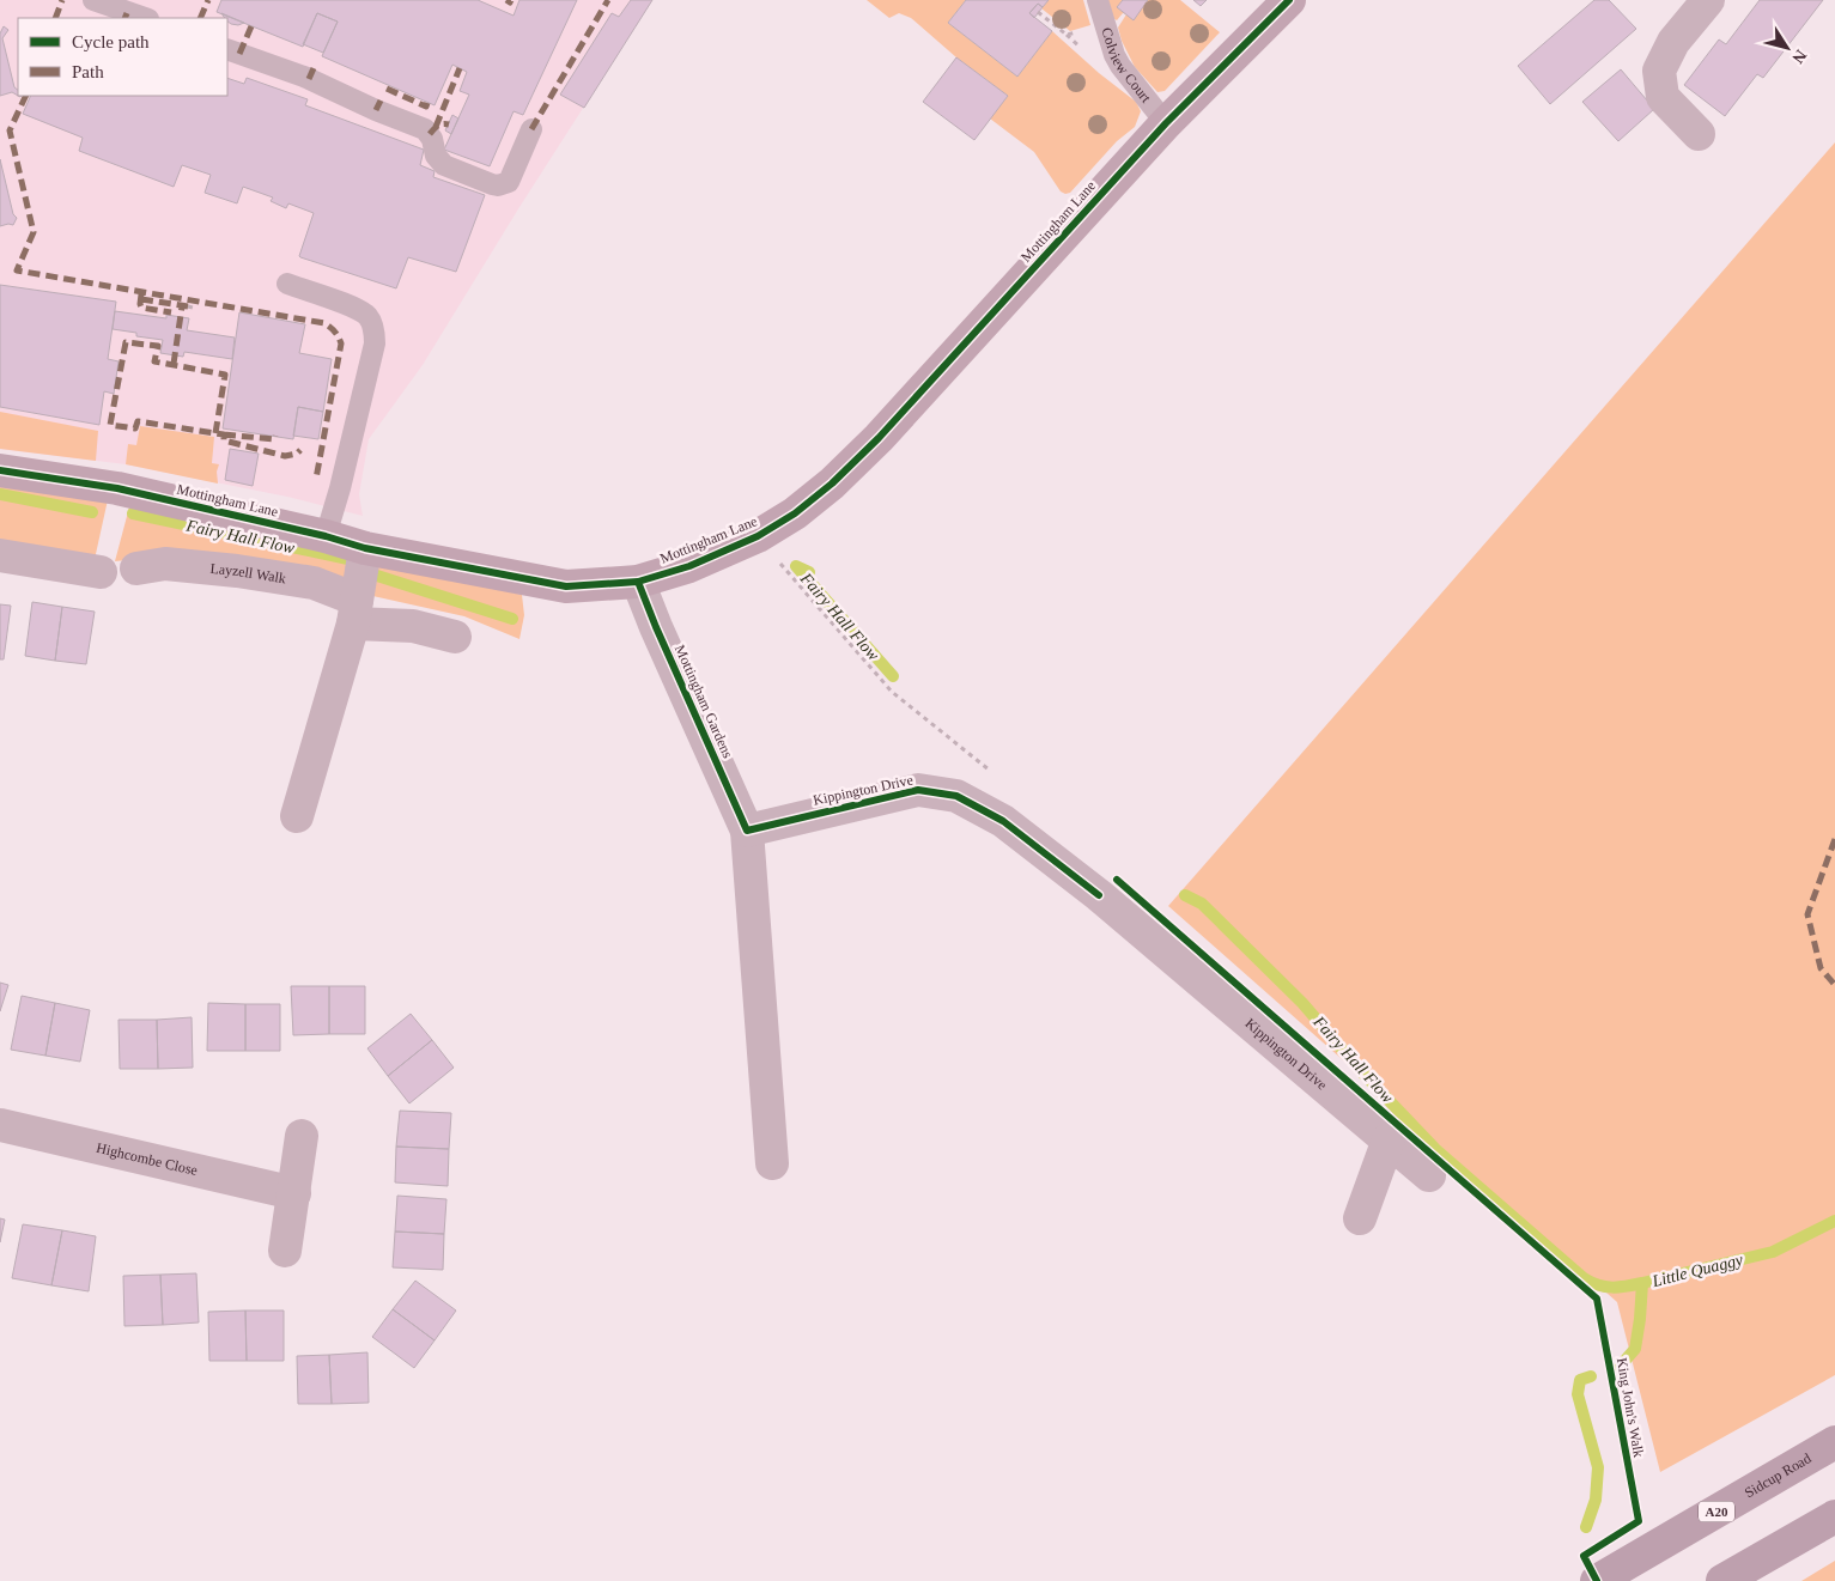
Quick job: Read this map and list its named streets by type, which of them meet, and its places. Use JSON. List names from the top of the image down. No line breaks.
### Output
{"streets":{"highway":["Sidcup Road","A20"],"street":["Mottingham Lane","Layzell Walk","Mottingham Gardens","Kippington Drive","Highcombe Close"],"lane":["Colview Court"],"cycle path":["King John's Walk"]},"crossings":[["Colview Court","Mottingham Lane"],["Mottingham Lane","Mottingham Gardens"],["Mottingham Gardens","Kippington Drive"]],"water":["Fairy Hall Flow","Little Quaggy"],"legend":["Cycle path","Path"],"north":"bottom right"}
